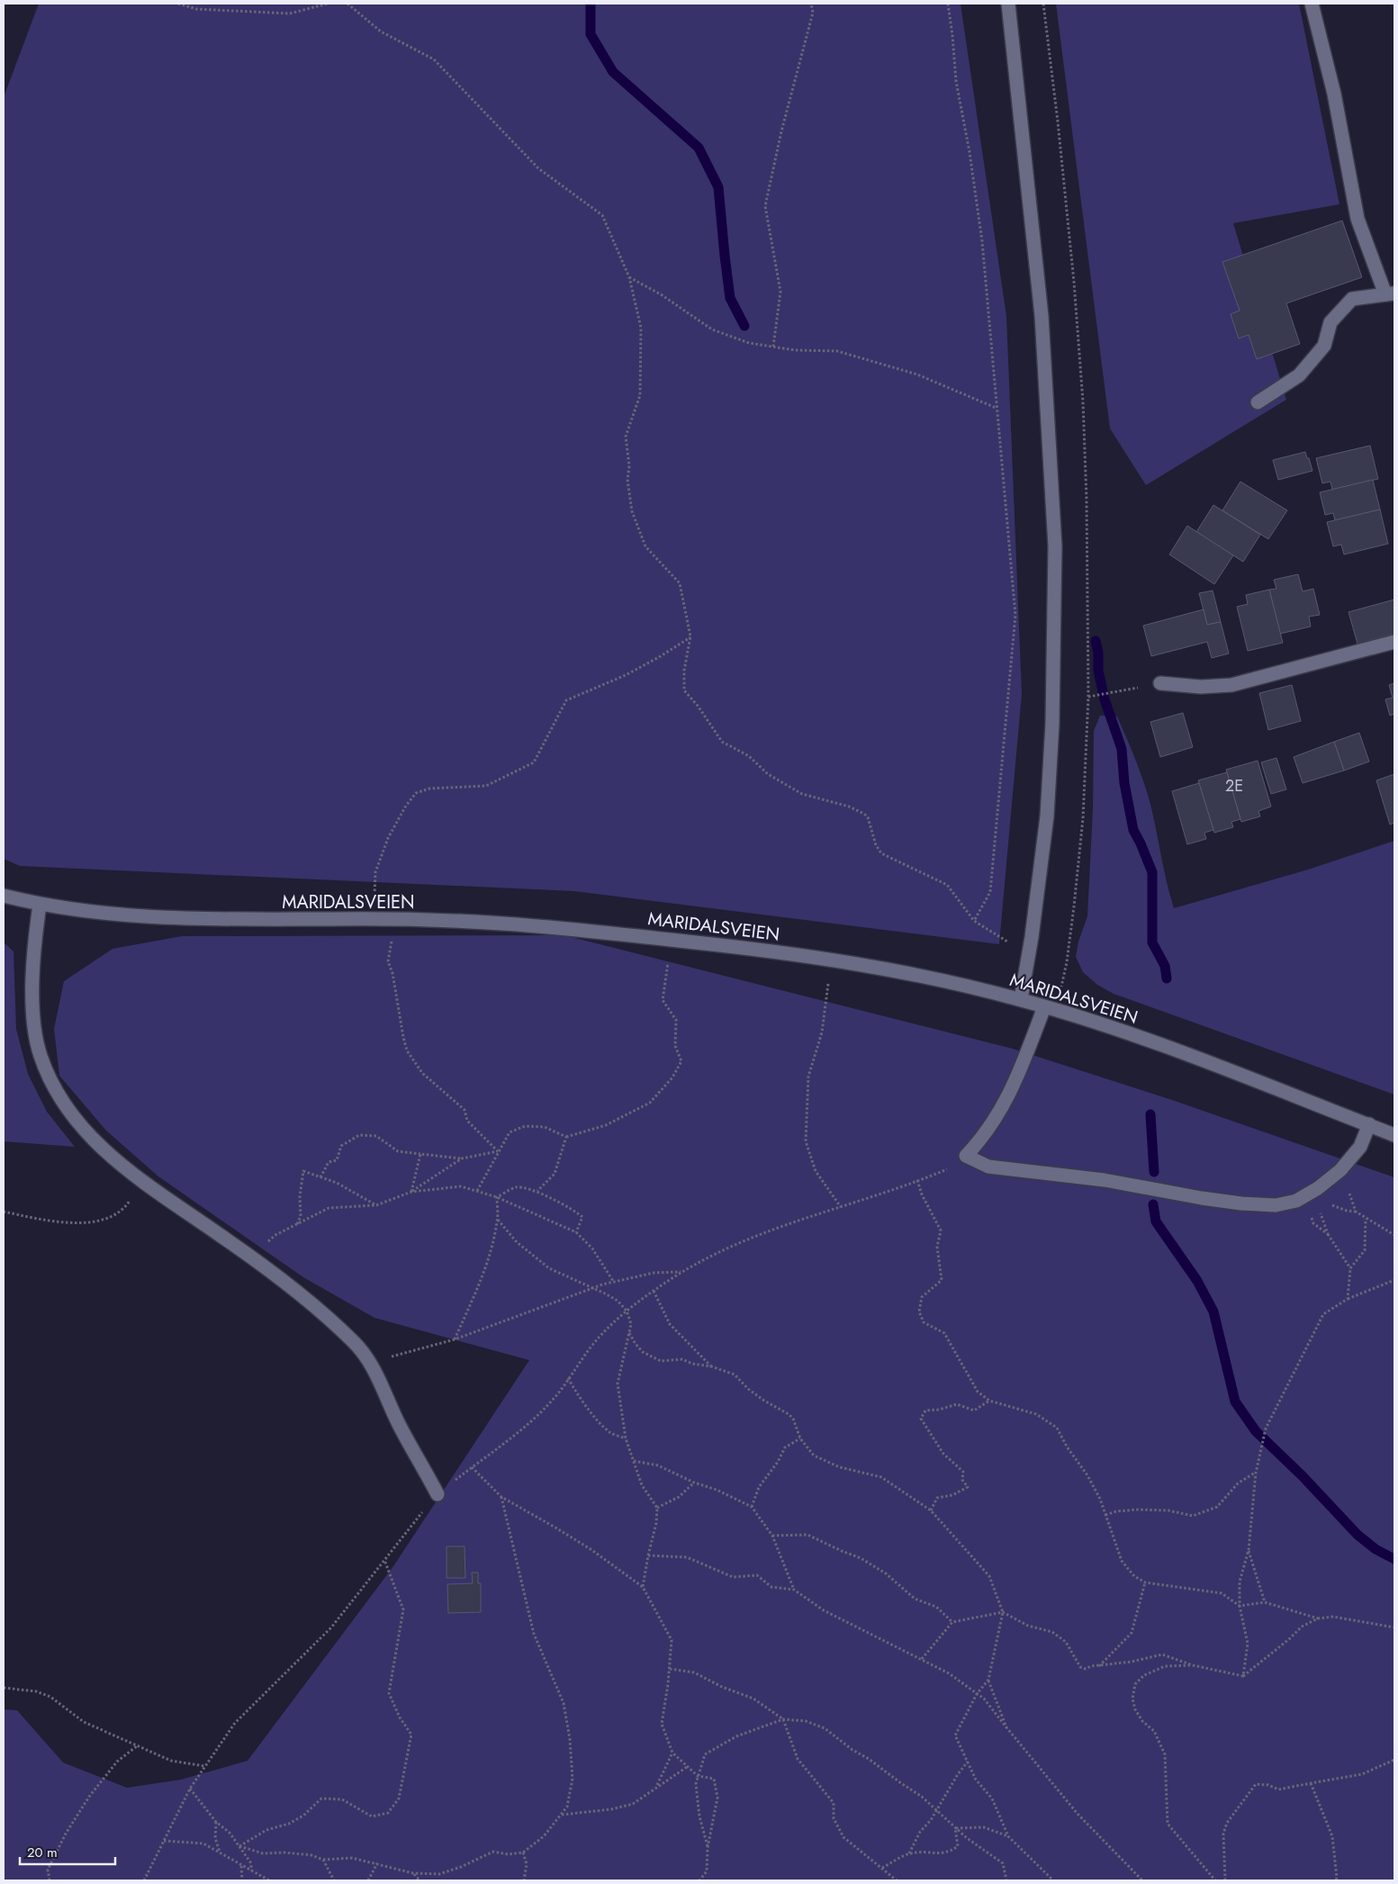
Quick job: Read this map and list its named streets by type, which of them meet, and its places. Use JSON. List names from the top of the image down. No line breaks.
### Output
{"streets":{"street":["MARIDALSVEIEN"]},"house_numbers":["2E"],"scale_bar":"20 m"}
